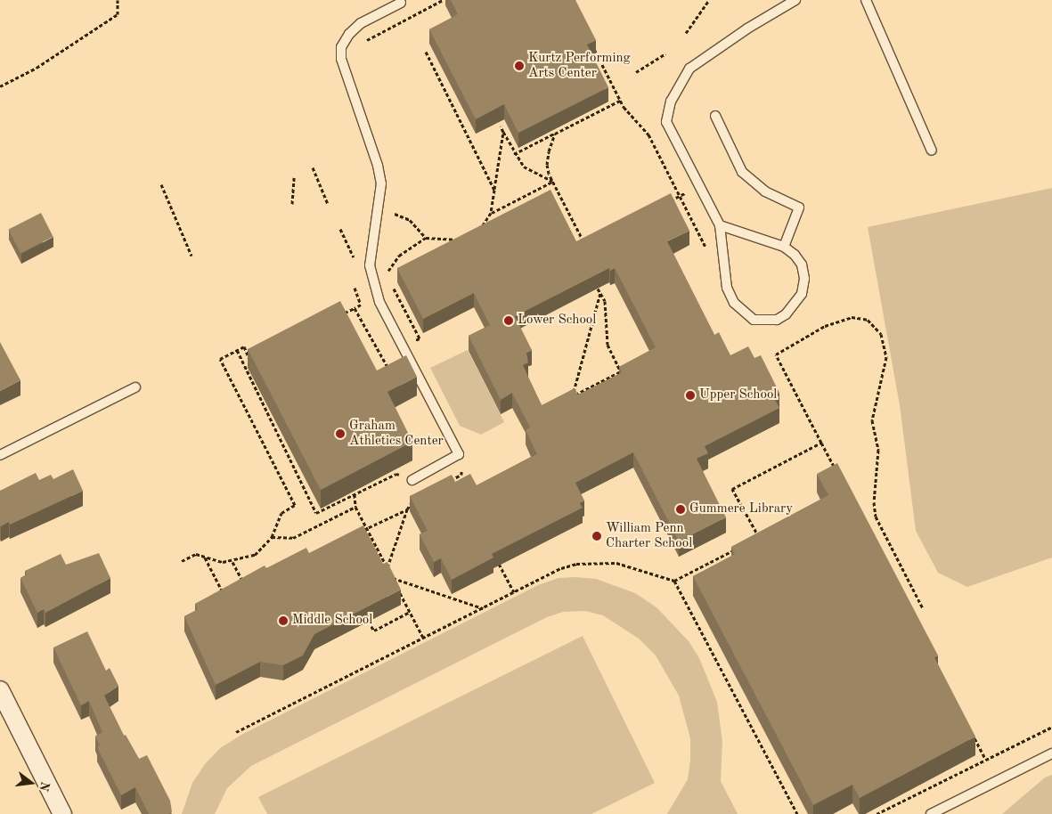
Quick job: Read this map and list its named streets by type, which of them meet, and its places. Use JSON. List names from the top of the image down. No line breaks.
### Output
{"places":["Kurtz Performing Arts Center","Lower School","Upper School","Graham Athletics Center","Gummere Library","William Penn Charter School","Middle School"],"north":"right"}
